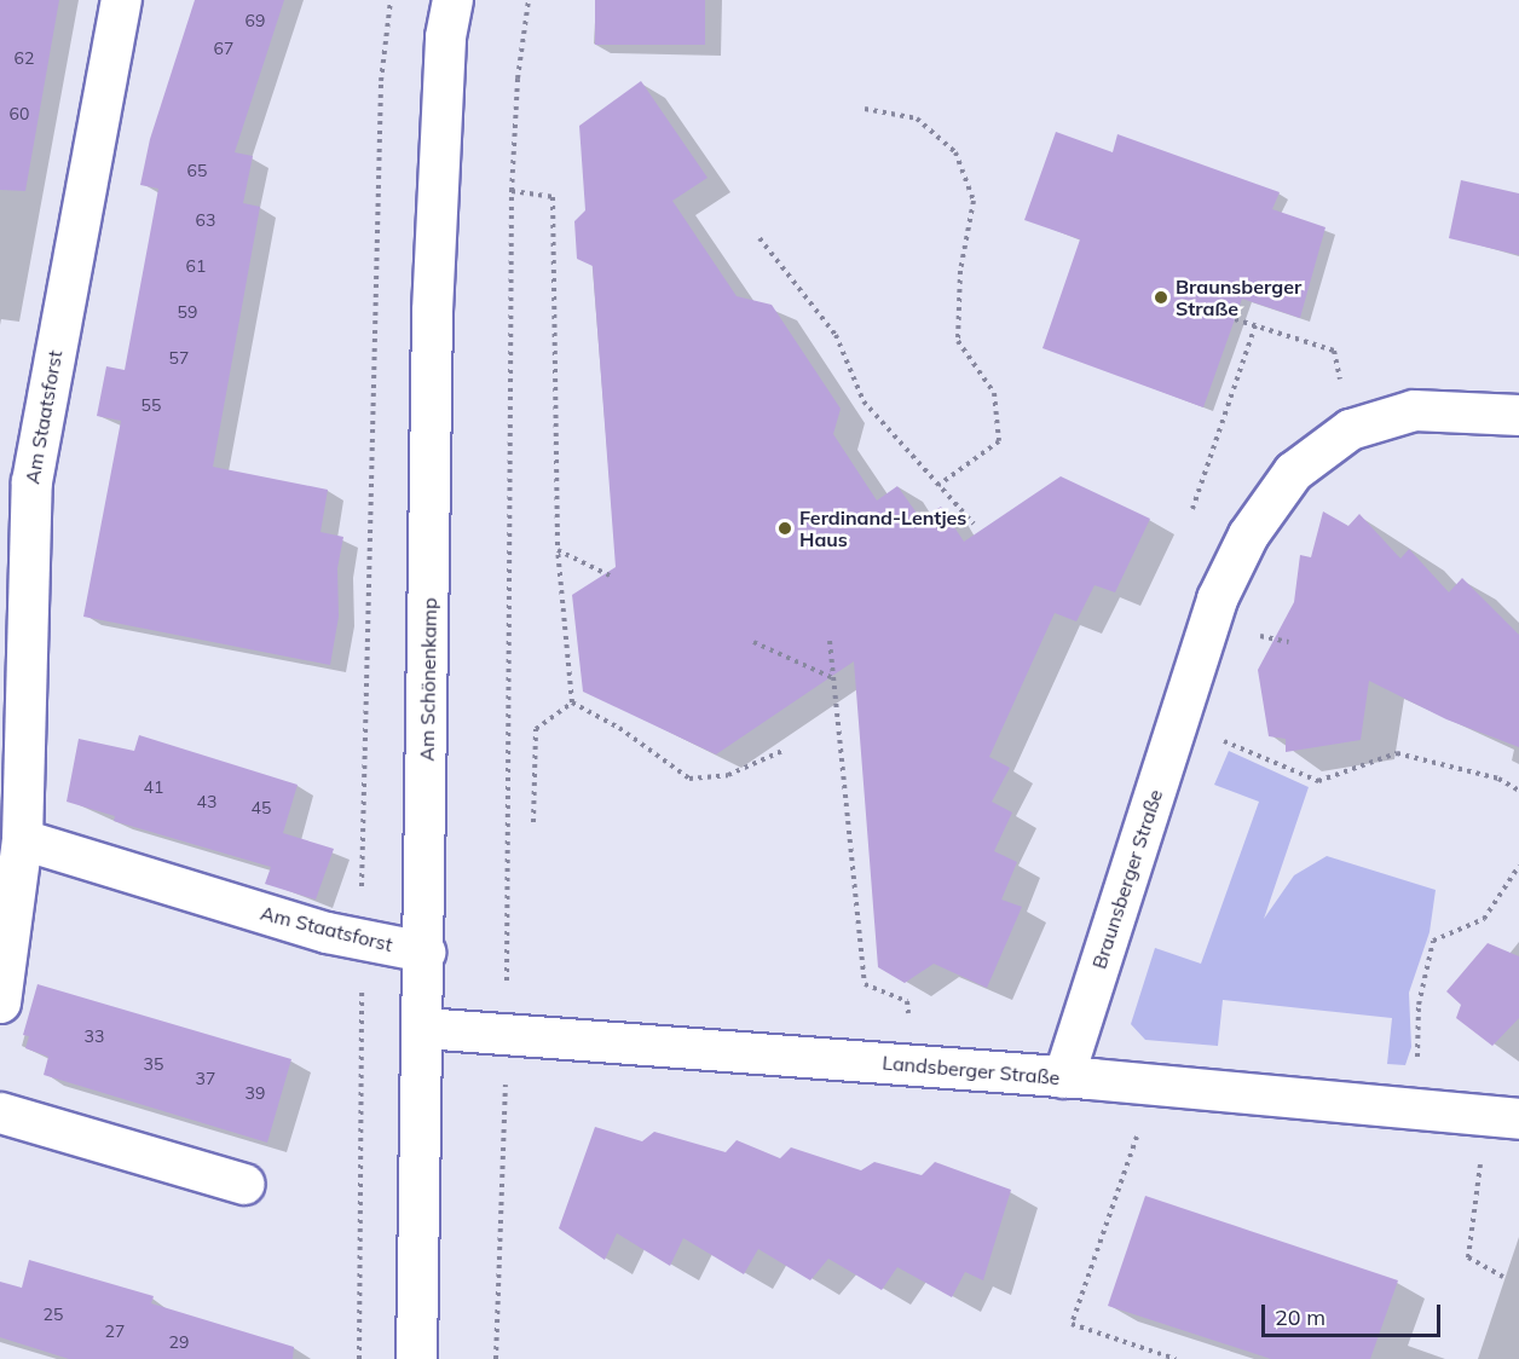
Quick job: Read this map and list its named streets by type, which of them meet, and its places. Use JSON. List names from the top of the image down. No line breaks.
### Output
{"streets":{"street":["Am Staatsforst","Am Schönenkamp","Braunsberger Straße","Landsberger Straße"]},"crossings":[["Am Staatsforst","Am Schönenkamp"],["Am Schönenkamp","Landsberger Straße"],["Braunsberger Straße","Landsberger Straße"]],"places":["Braunsberger Straße","Ferdinand-Lentjes Haus"],"house_numbers":["69","67","62","60","65","63","61","59","57","55","41","43","45","33","35","37","39","25","27","29"],"scale_bar":"20 m"}
